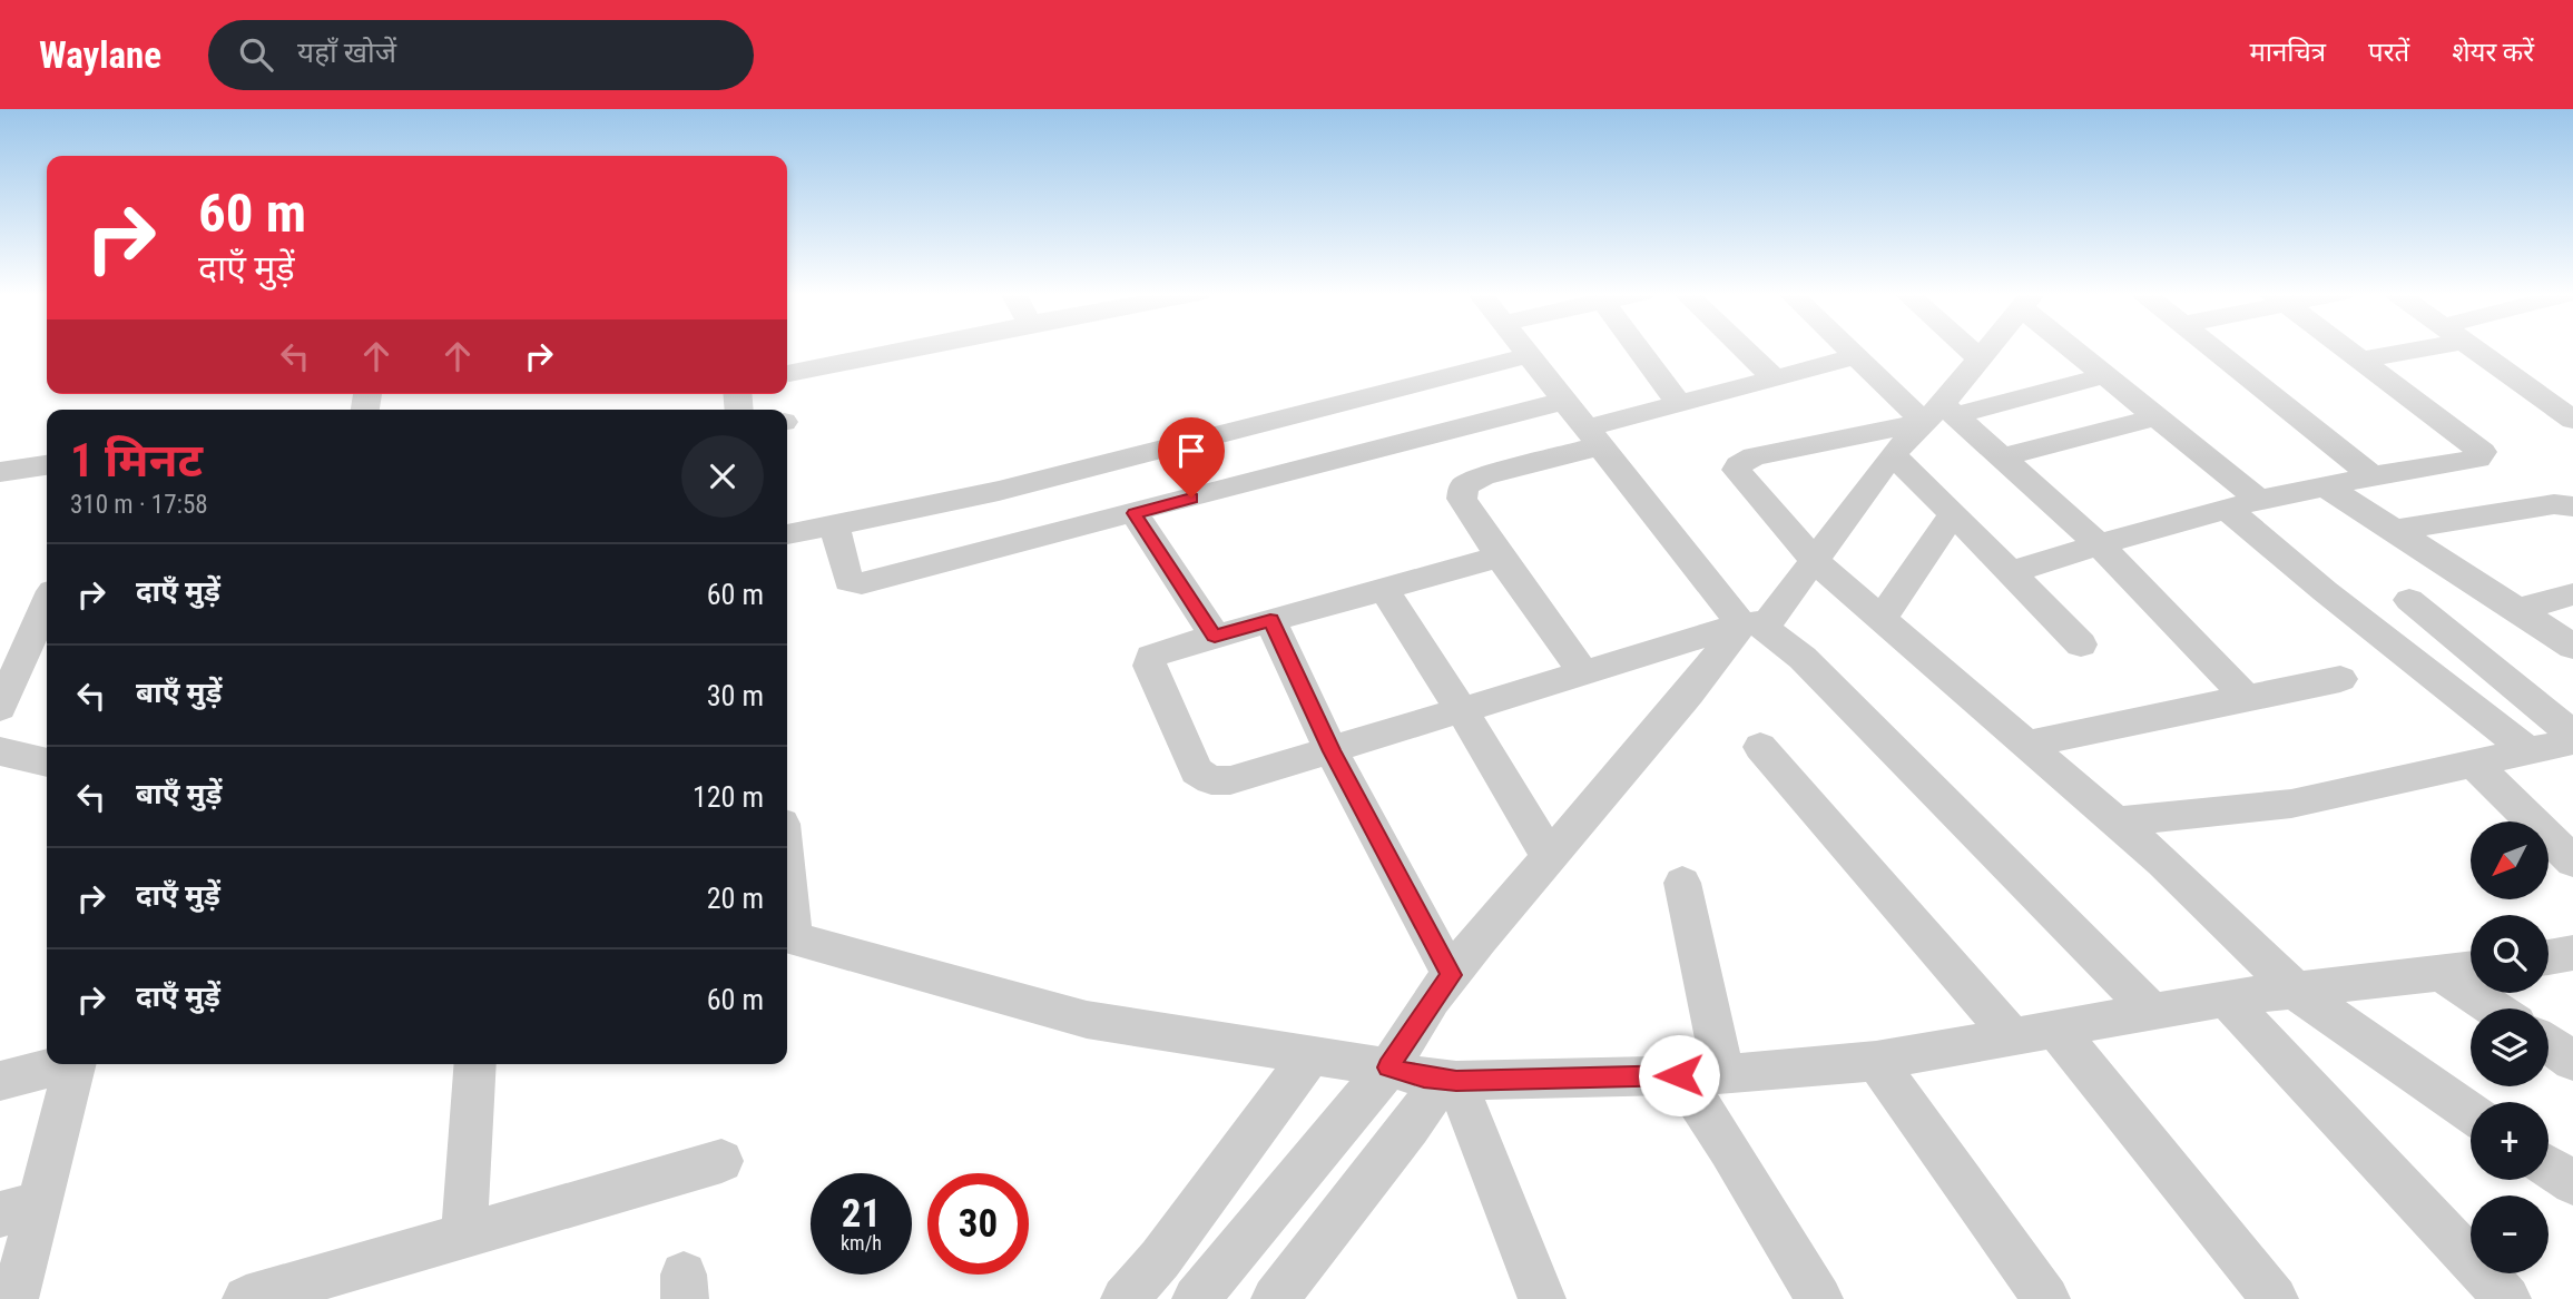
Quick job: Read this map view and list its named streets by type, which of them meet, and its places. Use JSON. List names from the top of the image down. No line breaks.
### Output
{"north":"bottom left","page":{"header":"Waylane","search":"यहाँ खोजें","nav":["मानचित्र","परतें","शेयर करें"],"turn":["60 m","दाएँ मुड़ें"],"heading":["1 मिनट","310 m · 17:58"],"list":[{"name":"दाएँ मुड़ें","value":"60 m"},{"name":"बाएँ मुड़ें","value":"30 m"},{"name":"बाएँ मुड़ें","value":"120 m"},{"name":"दाएँ मुड़ें","value":"20 m"},{"name":"दाएँ मुड़ें","value":"60 m"}],"map_buttons":["+","−"],"speed":"21 km/h","limit":"30"}}
